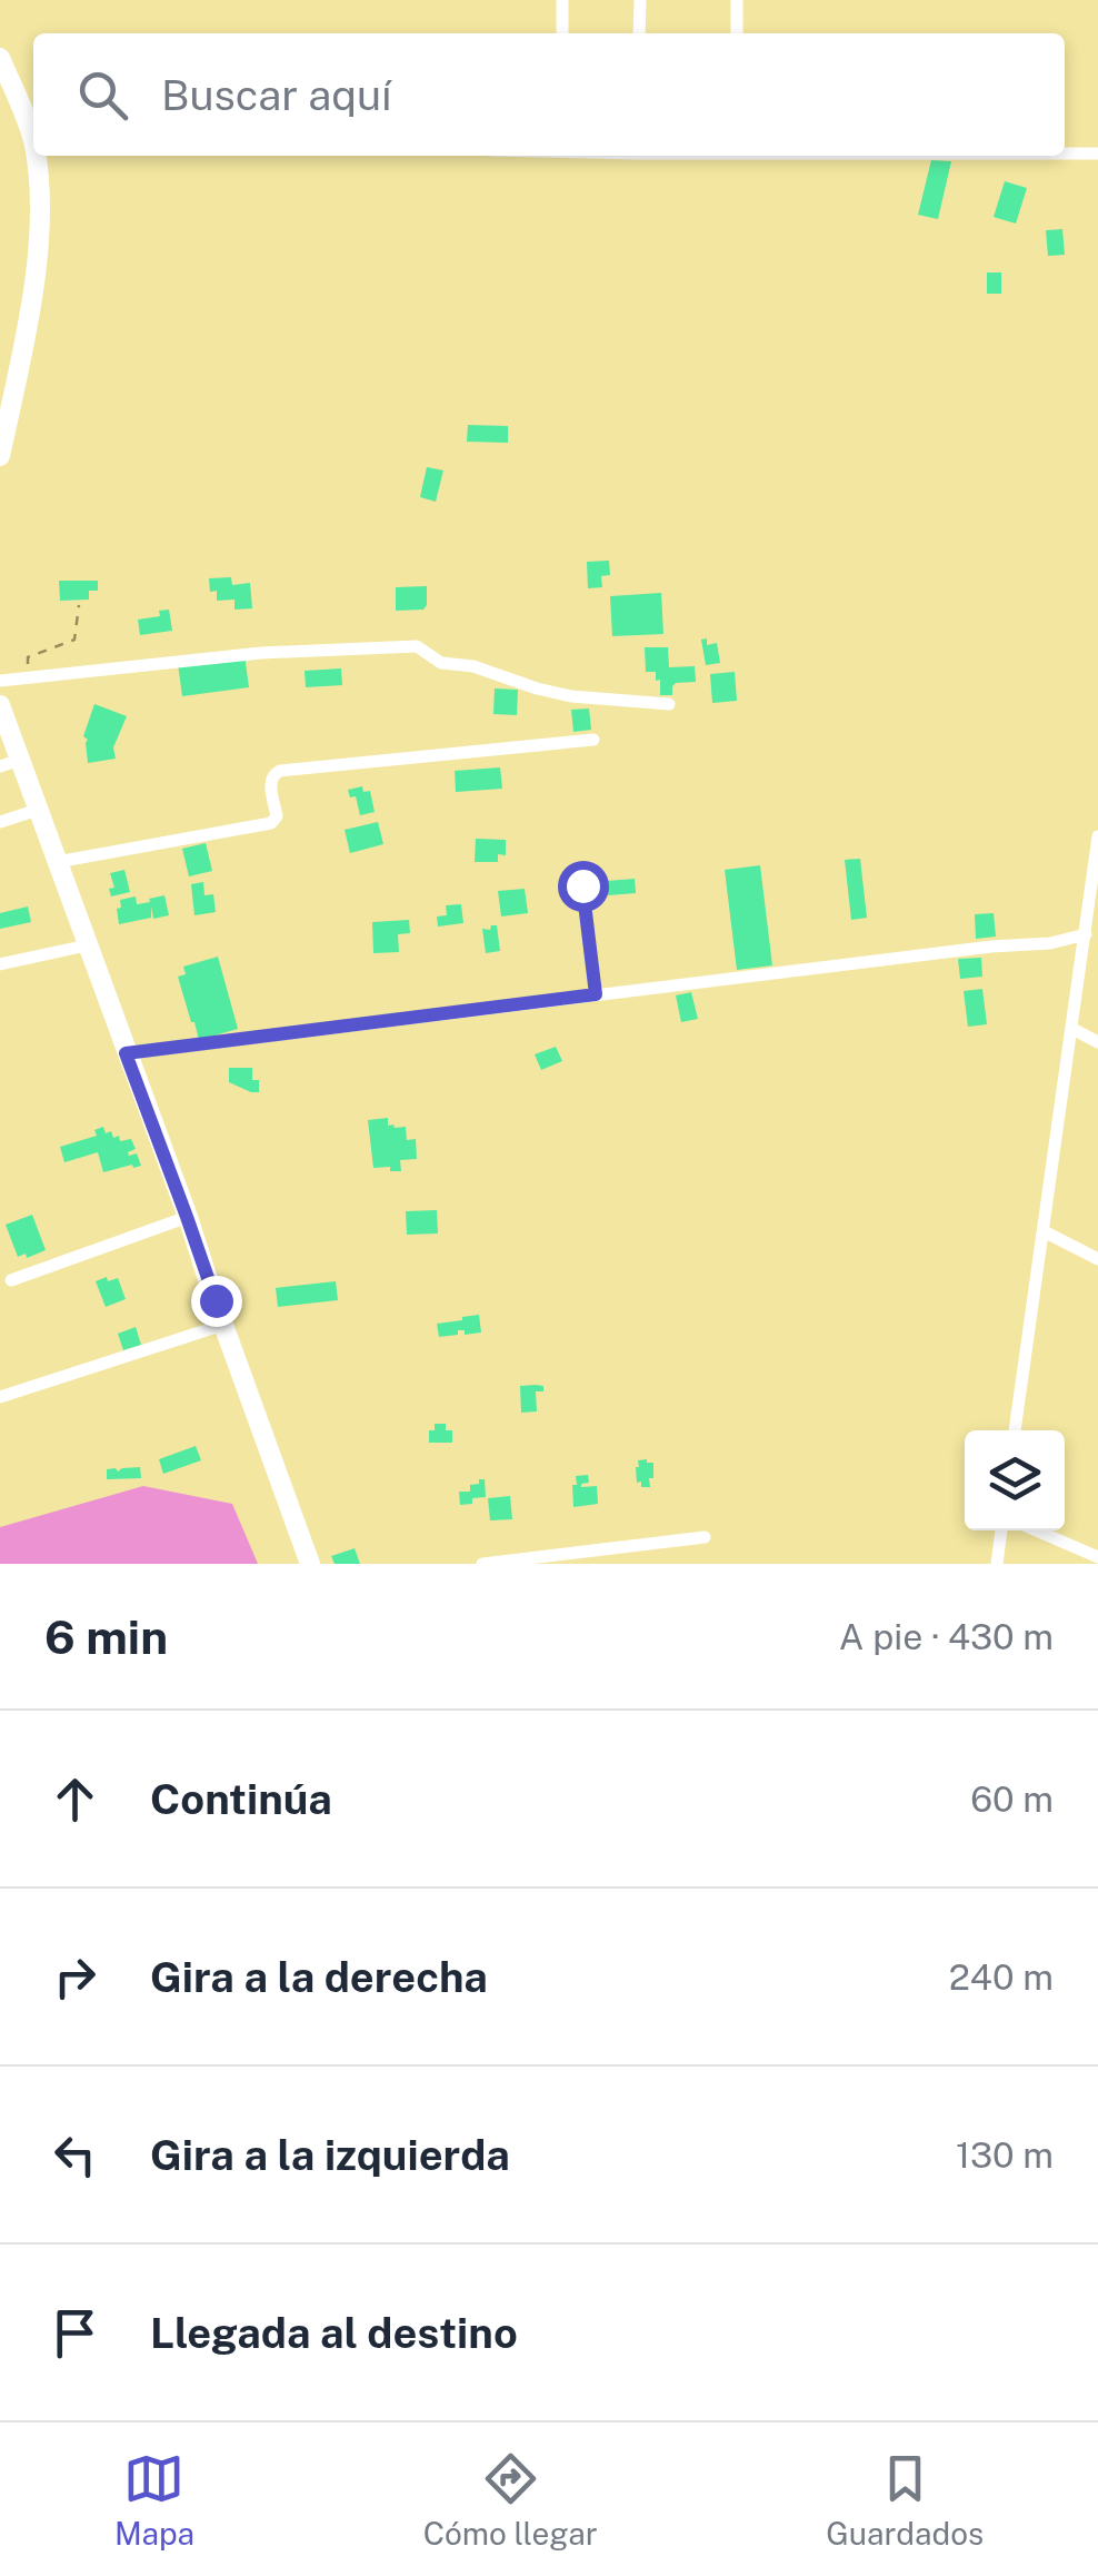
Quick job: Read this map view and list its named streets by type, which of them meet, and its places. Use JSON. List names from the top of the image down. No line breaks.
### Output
{"page":{"search":"Buscar aquí","heading":["6 min","A pie · 430 m"],"list":[["Continúa","60 m"],["Gira a la derecha","240 m"],["Gira a la izquierda","130 m"],"Llegada al destino"],"nav":["Mapa","Cómo llegar","Guardados"]}}
